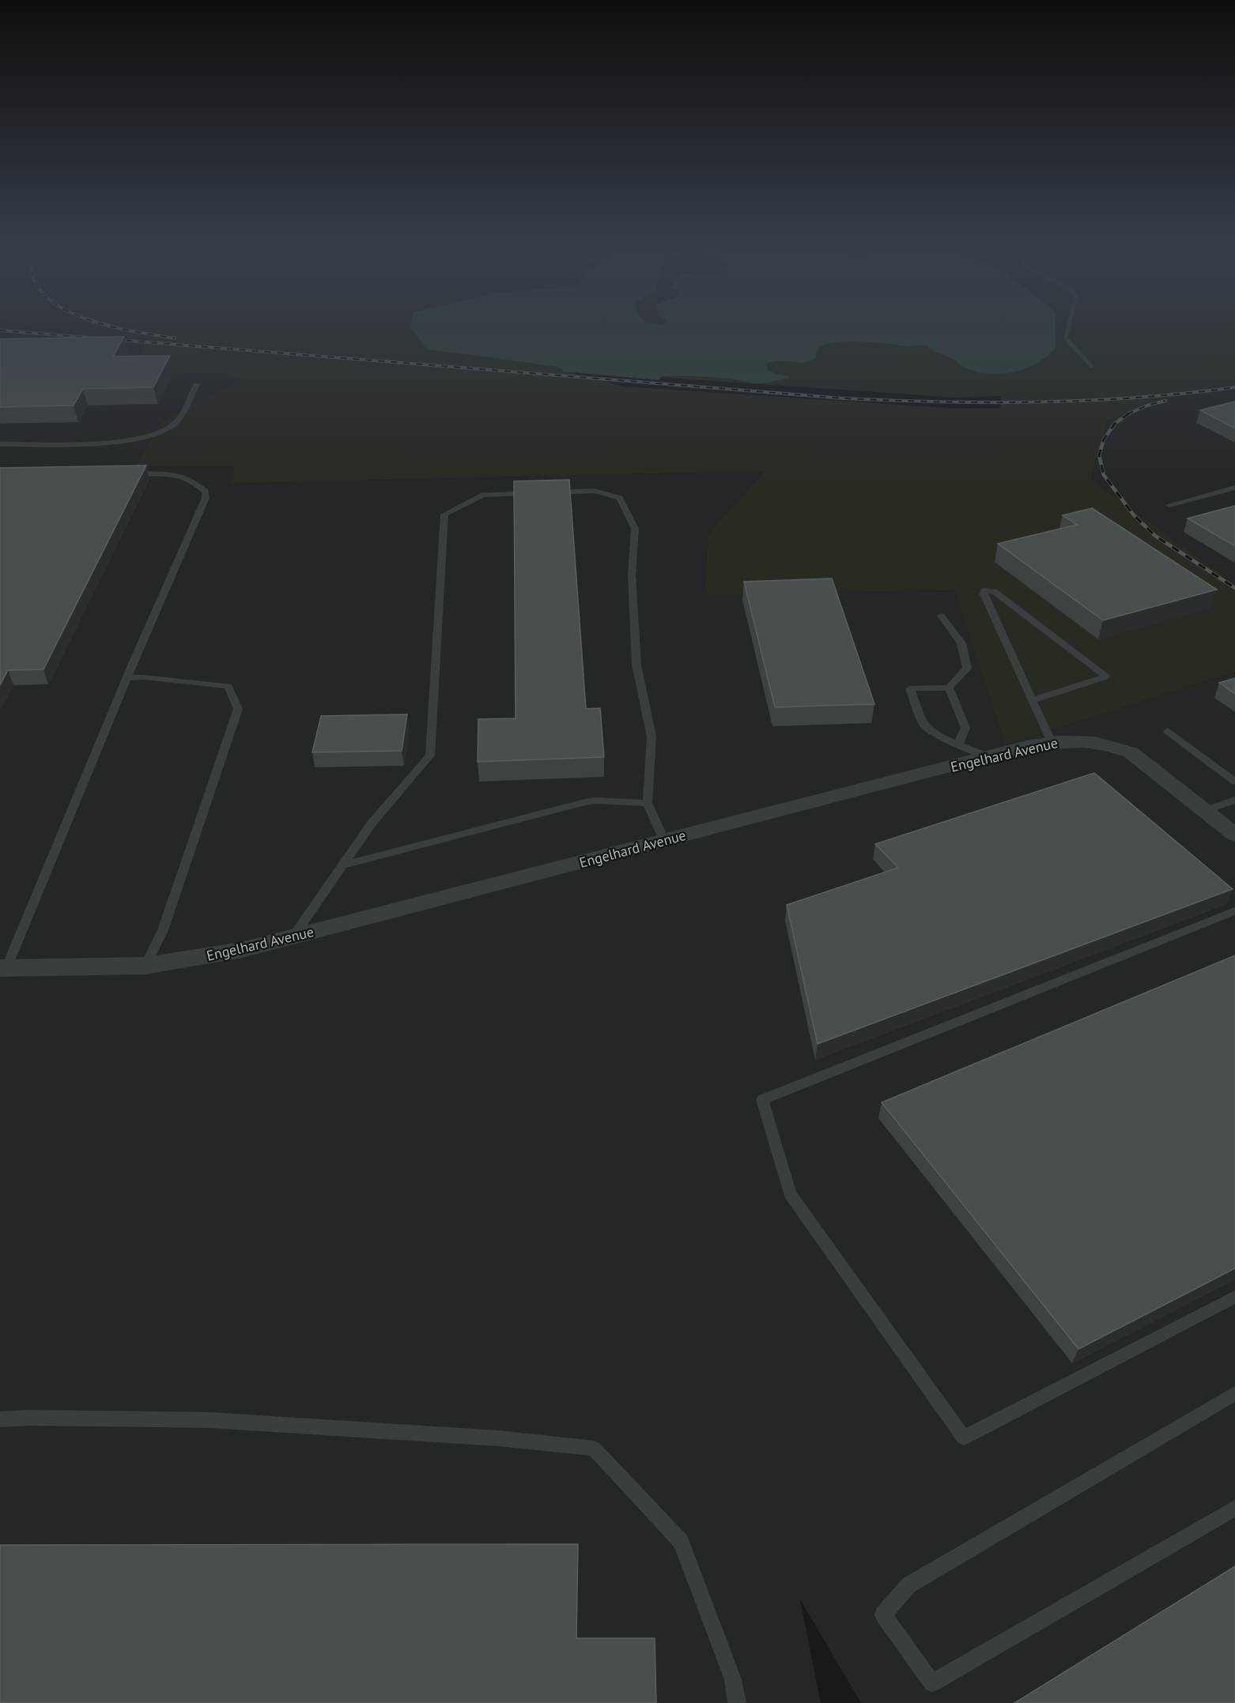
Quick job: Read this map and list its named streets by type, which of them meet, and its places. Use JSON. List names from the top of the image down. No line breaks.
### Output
{"streets":{"street":["Engelhard Avenue"]}}
